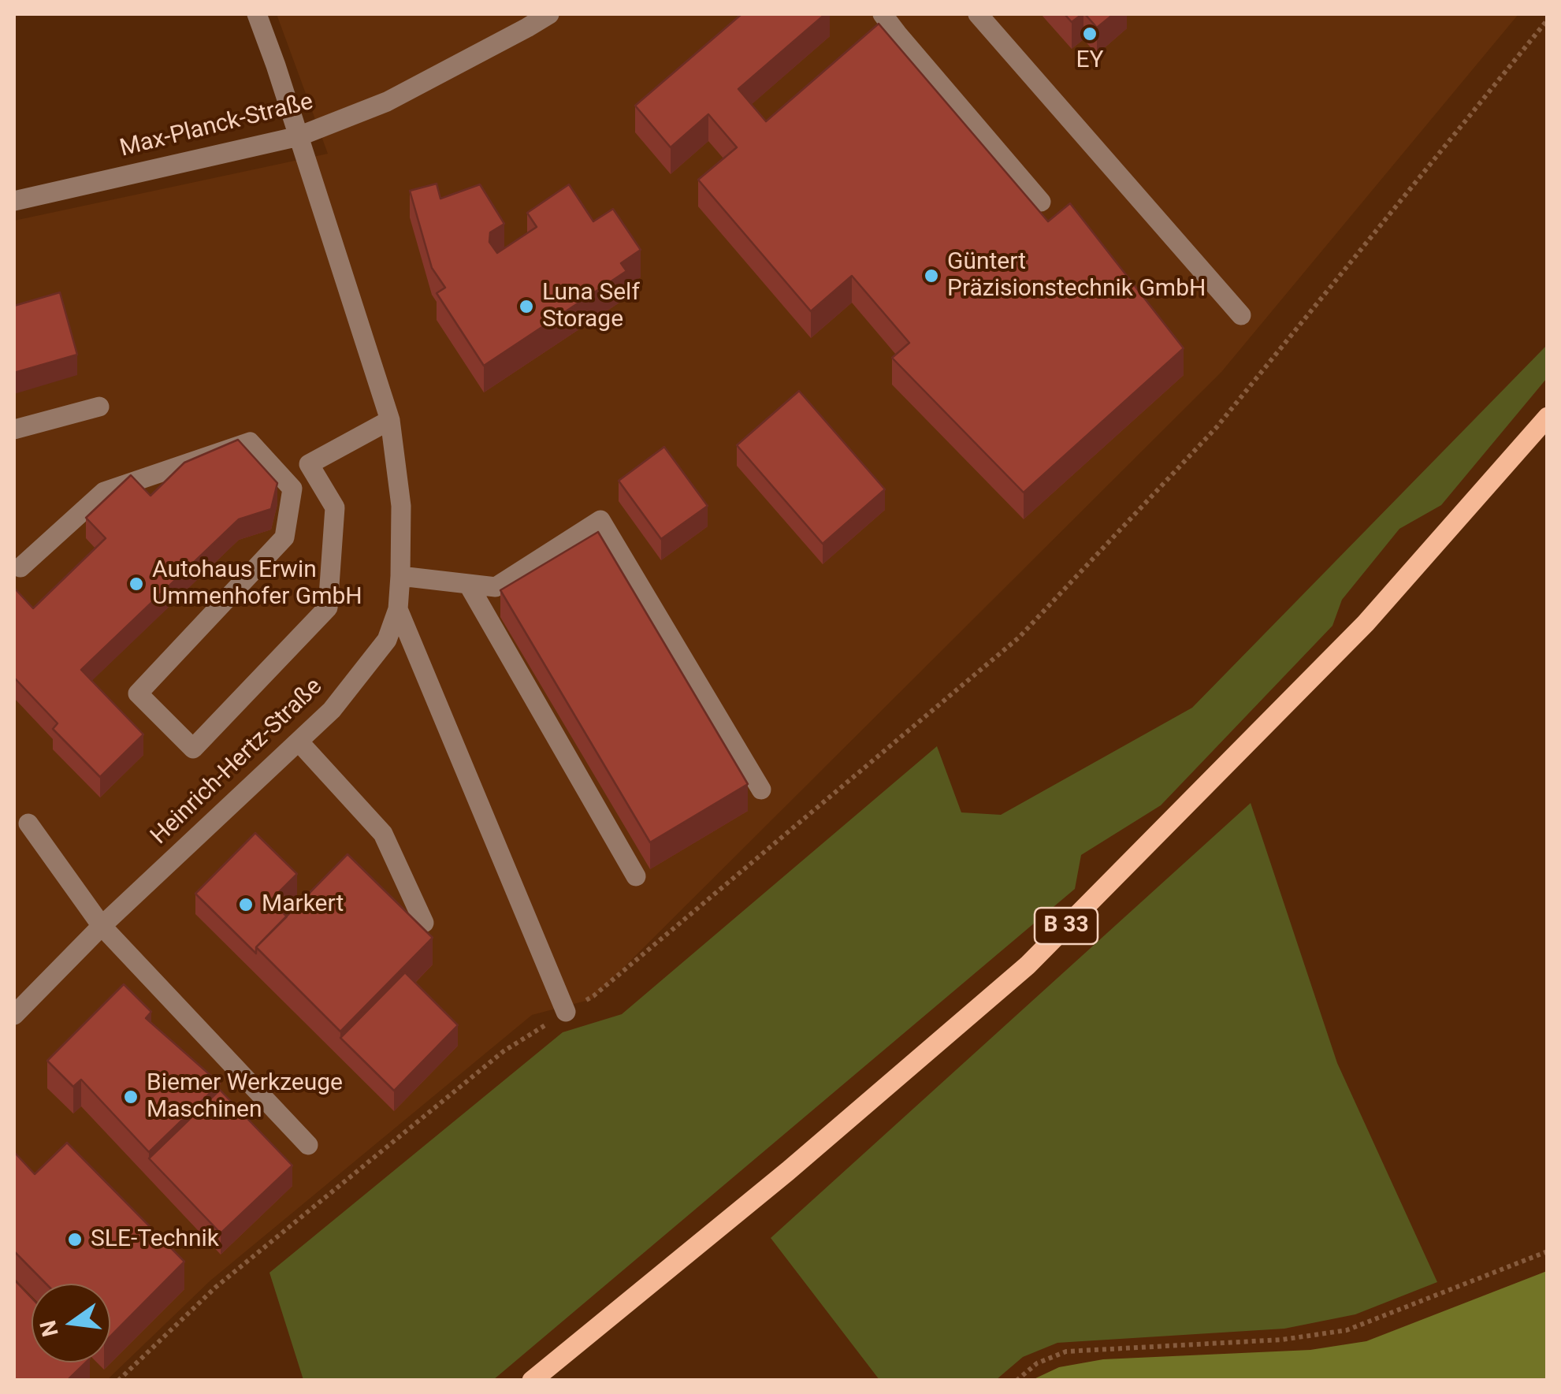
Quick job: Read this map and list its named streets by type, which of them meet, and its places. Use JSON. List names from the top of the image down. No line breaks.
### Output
{"streets":{"main road":["B 33"],"street":["Max-Planck-Straße","Heinrich-Hertz-Straße"]},"crossings":[["Max-Planck-Straße","Heinrich-Hertz-Straße"]],"places":["EY","Güntert Präzisionstechnik GmbH","Luna Self Storage","Autohaus Erwin Ummenhofer GmbH","Markert","Biemer Werkzeuge Maschinen","SLE-Technik"],"north":"left"}
